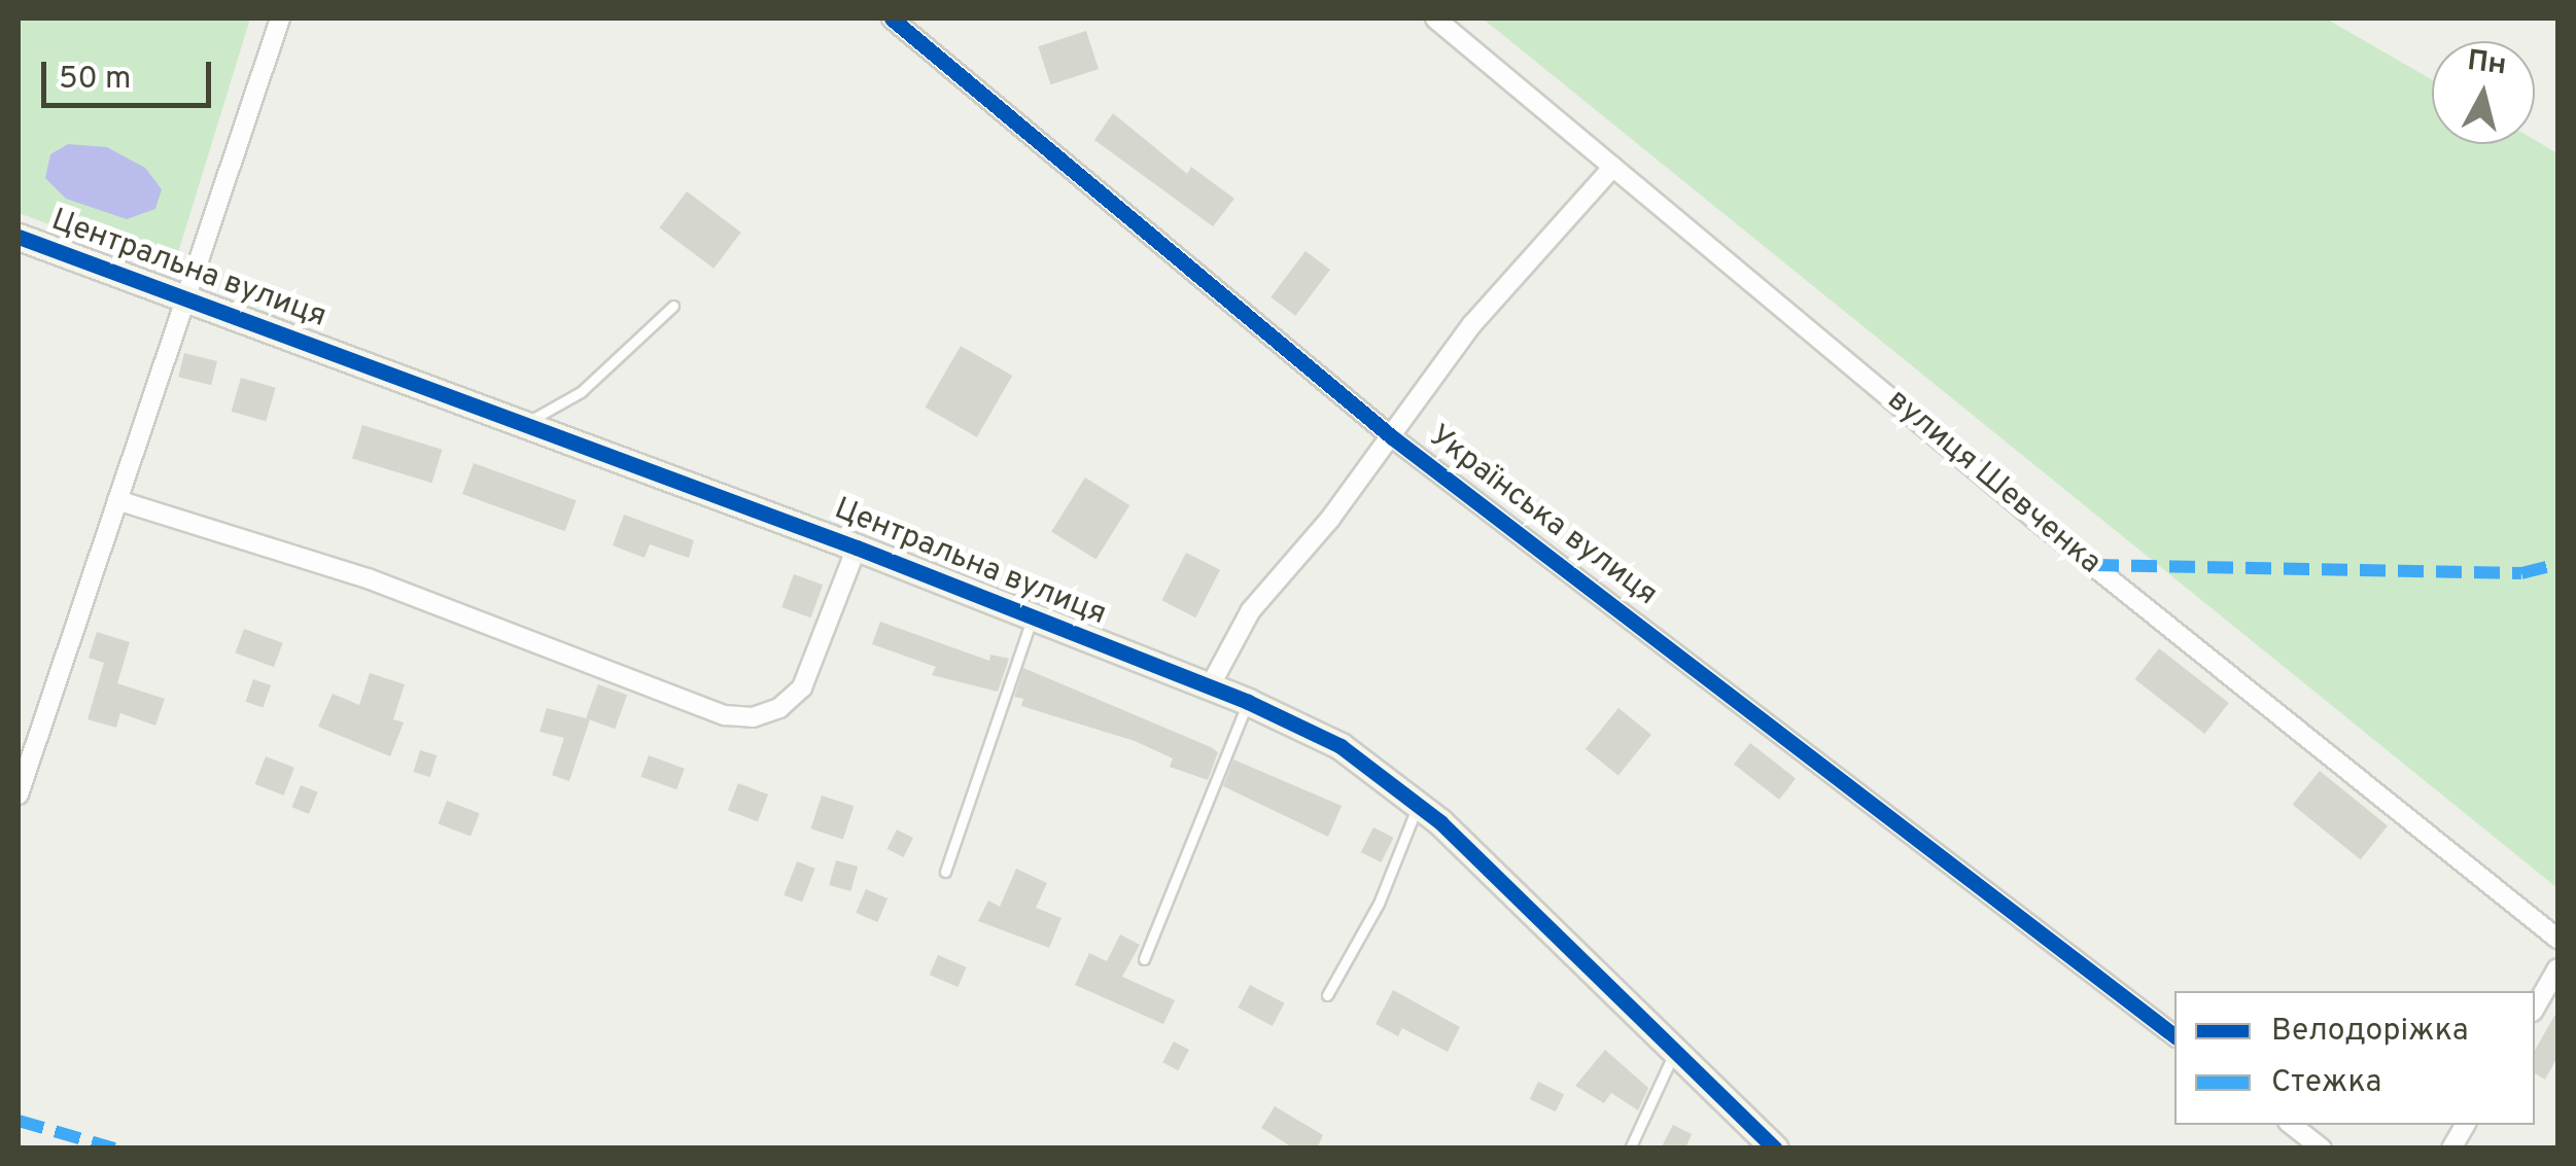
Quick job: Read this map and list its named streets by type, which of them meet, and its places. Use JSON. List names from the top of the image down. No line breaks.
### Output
{"streets":{"street":["Центральна вулиця","вулиця Шевченка","Українська вулиця"]},"legend":["Велодоріжка","Стежка"],"scale_bar":"50 m","north":"top"}
